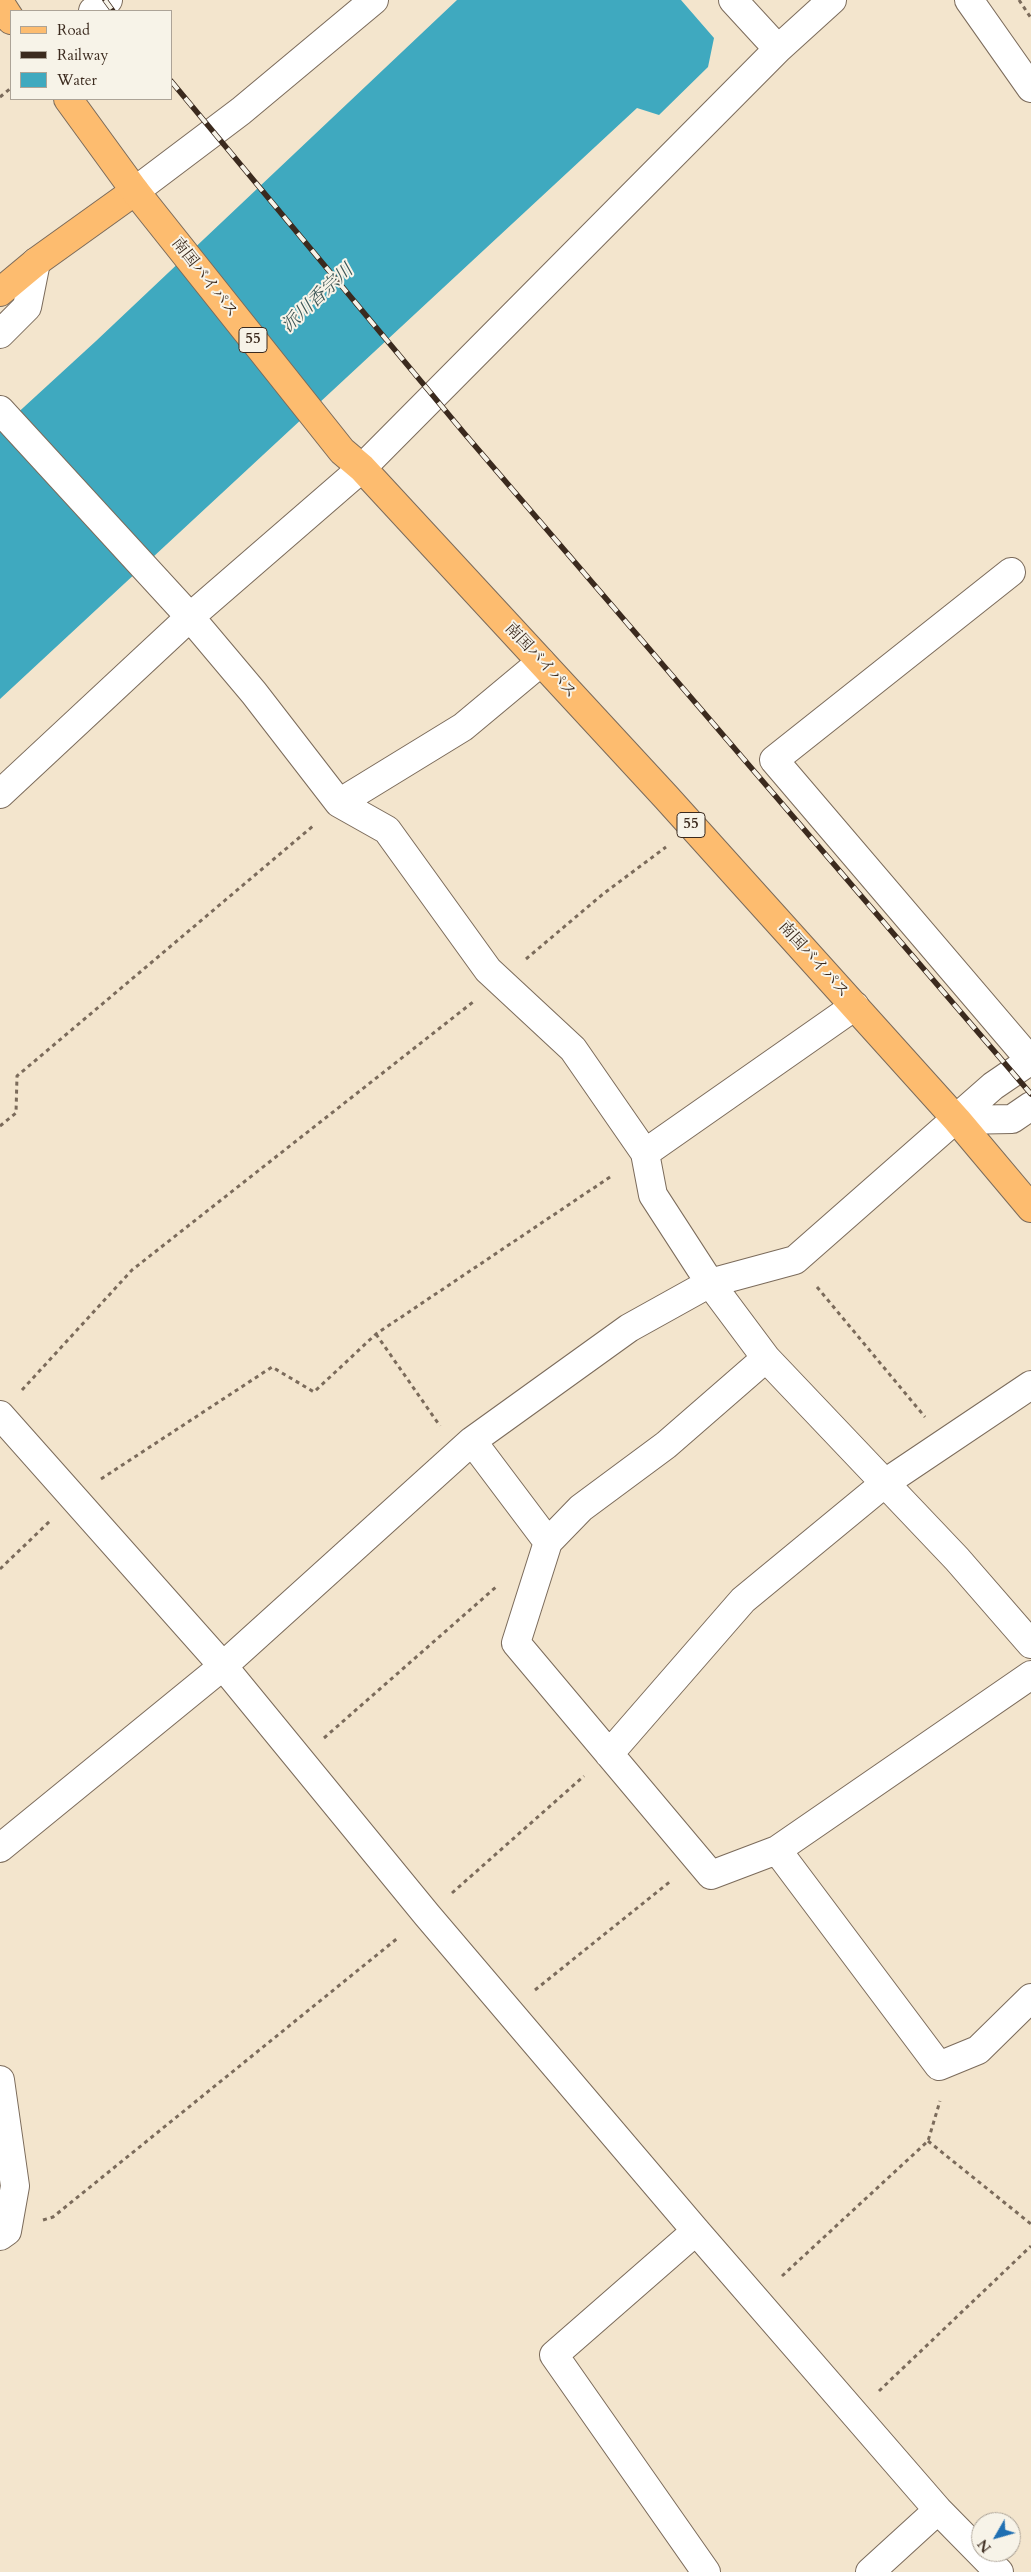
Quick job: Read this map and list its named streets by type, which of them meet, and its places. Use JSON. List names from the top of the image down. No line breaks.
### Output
{"streets":{"main road":["南国バイパス","55"]},"water":["派川香宗川"],"legend":["Road","Railway","Water"],"north":"bottom left"}
